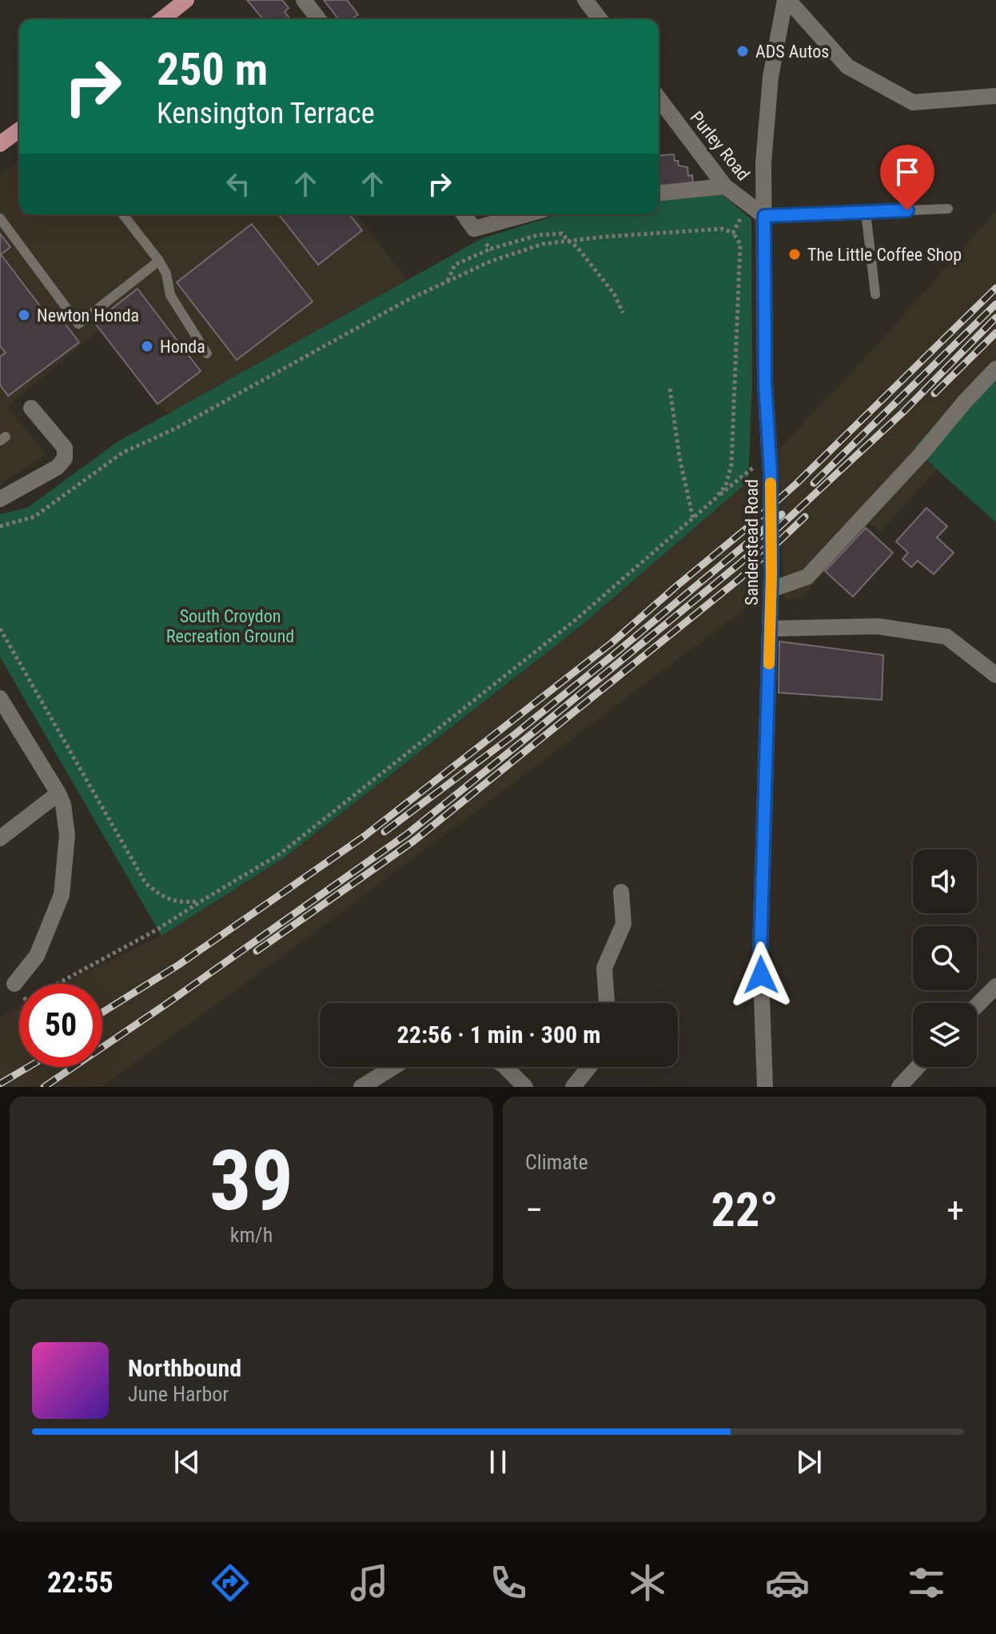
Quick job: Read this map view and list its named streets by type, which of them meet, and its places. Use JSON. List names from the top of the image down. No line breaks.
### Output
{"streets":{"street":["Purley Road","Sanderstead Road"]},"crossings":[["Purley Road","Sanderstead Road"]],"parks":["South Croydon Recreation Ground"],"places":["ADS Autos","The Little Coffee Shop","Newton Honda","Honda"],"page":{"turn":["250 m","Kensington Terrace"],"limit":"50","trip":"22:56 · 1 min · 300 m","tile":[["39","km/h"],"Climate"],"heat":["−","22°","+"],"song":["Northbound","June Harbor"],"tabs":"22:55"}}
